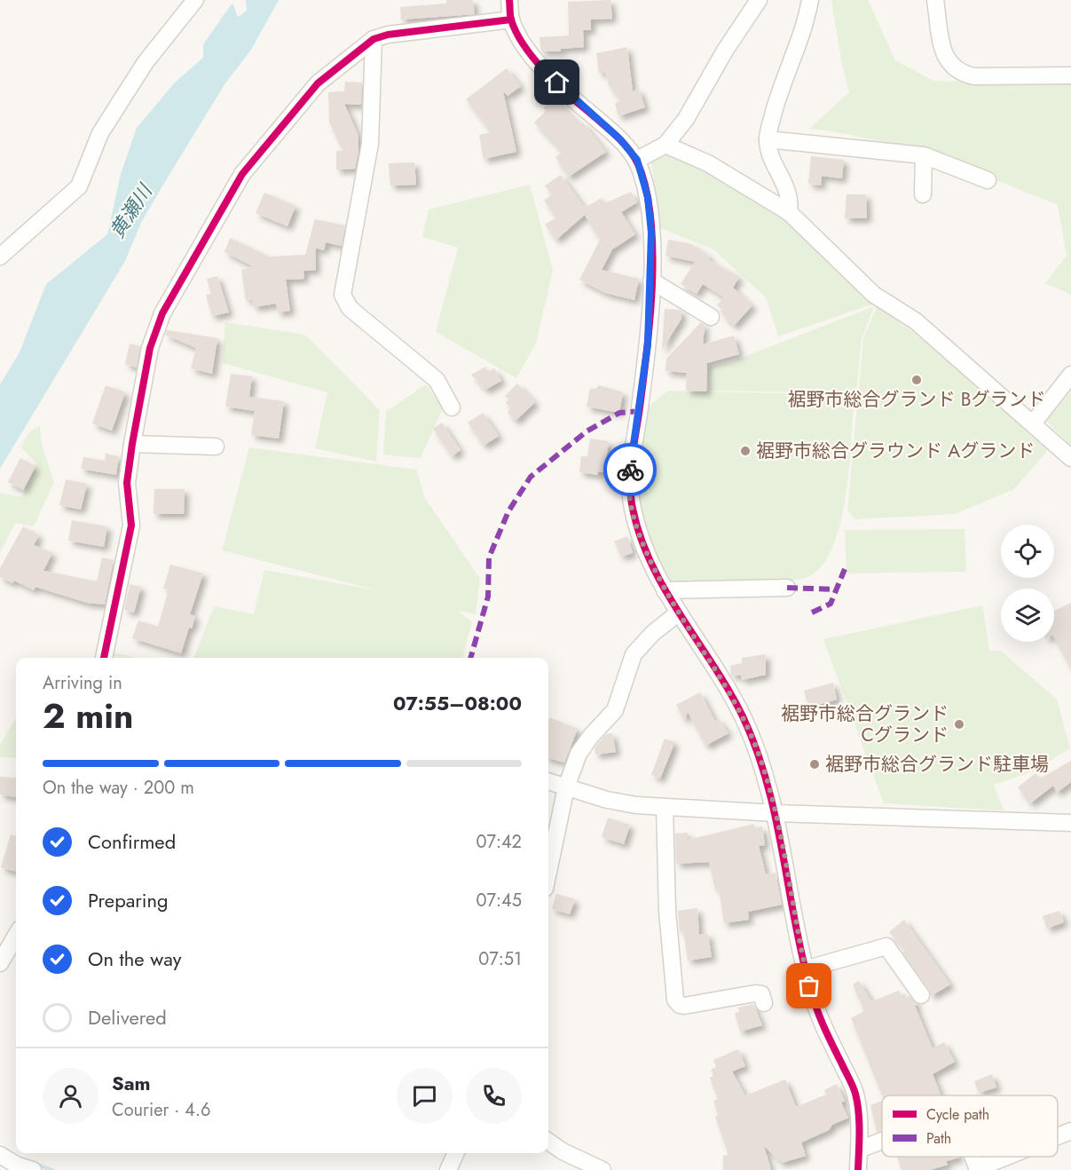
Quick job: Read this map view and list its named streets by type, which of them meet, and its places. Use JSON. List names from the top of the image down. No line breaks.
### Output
{"water":["黄瀬川"],"places":["裾野市総合グランド Bグランド","裾野市総合グラウンド Aグランド","裾野市総合グランド Cグランド","裾野市総合グランド駐車場"],"legend":["Cycle path","Path"],"page":{"heading":["2 min","Arriving in","07:55–08:00"],"panel":["Sam","Courier · 4.6"],"bar":"On the way · 200 m","list":[["Confirmed","07:42"],["Preparing","07:45"],["On the way","07:51"],"Delivered"]}}
